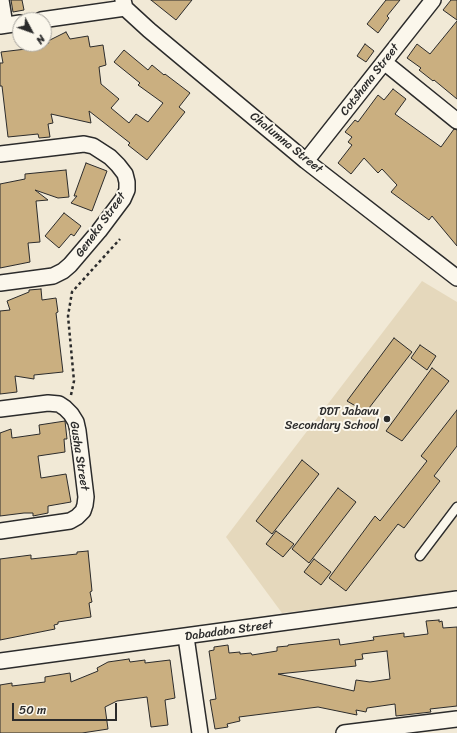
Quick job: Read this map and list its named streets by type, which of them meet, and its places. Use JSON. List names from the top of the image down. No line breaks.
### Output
{"streets":{"street":["Cotshana Street","Chalumna Street","Geneka Street","Gusha Street","Dabadaba Street"]},"crossings":[["Cotshana Street","Chalumna Street"]],"places":["DDT Jabavu Secondary School"],"scale_bar":"50 m","north":"bottom right"}
